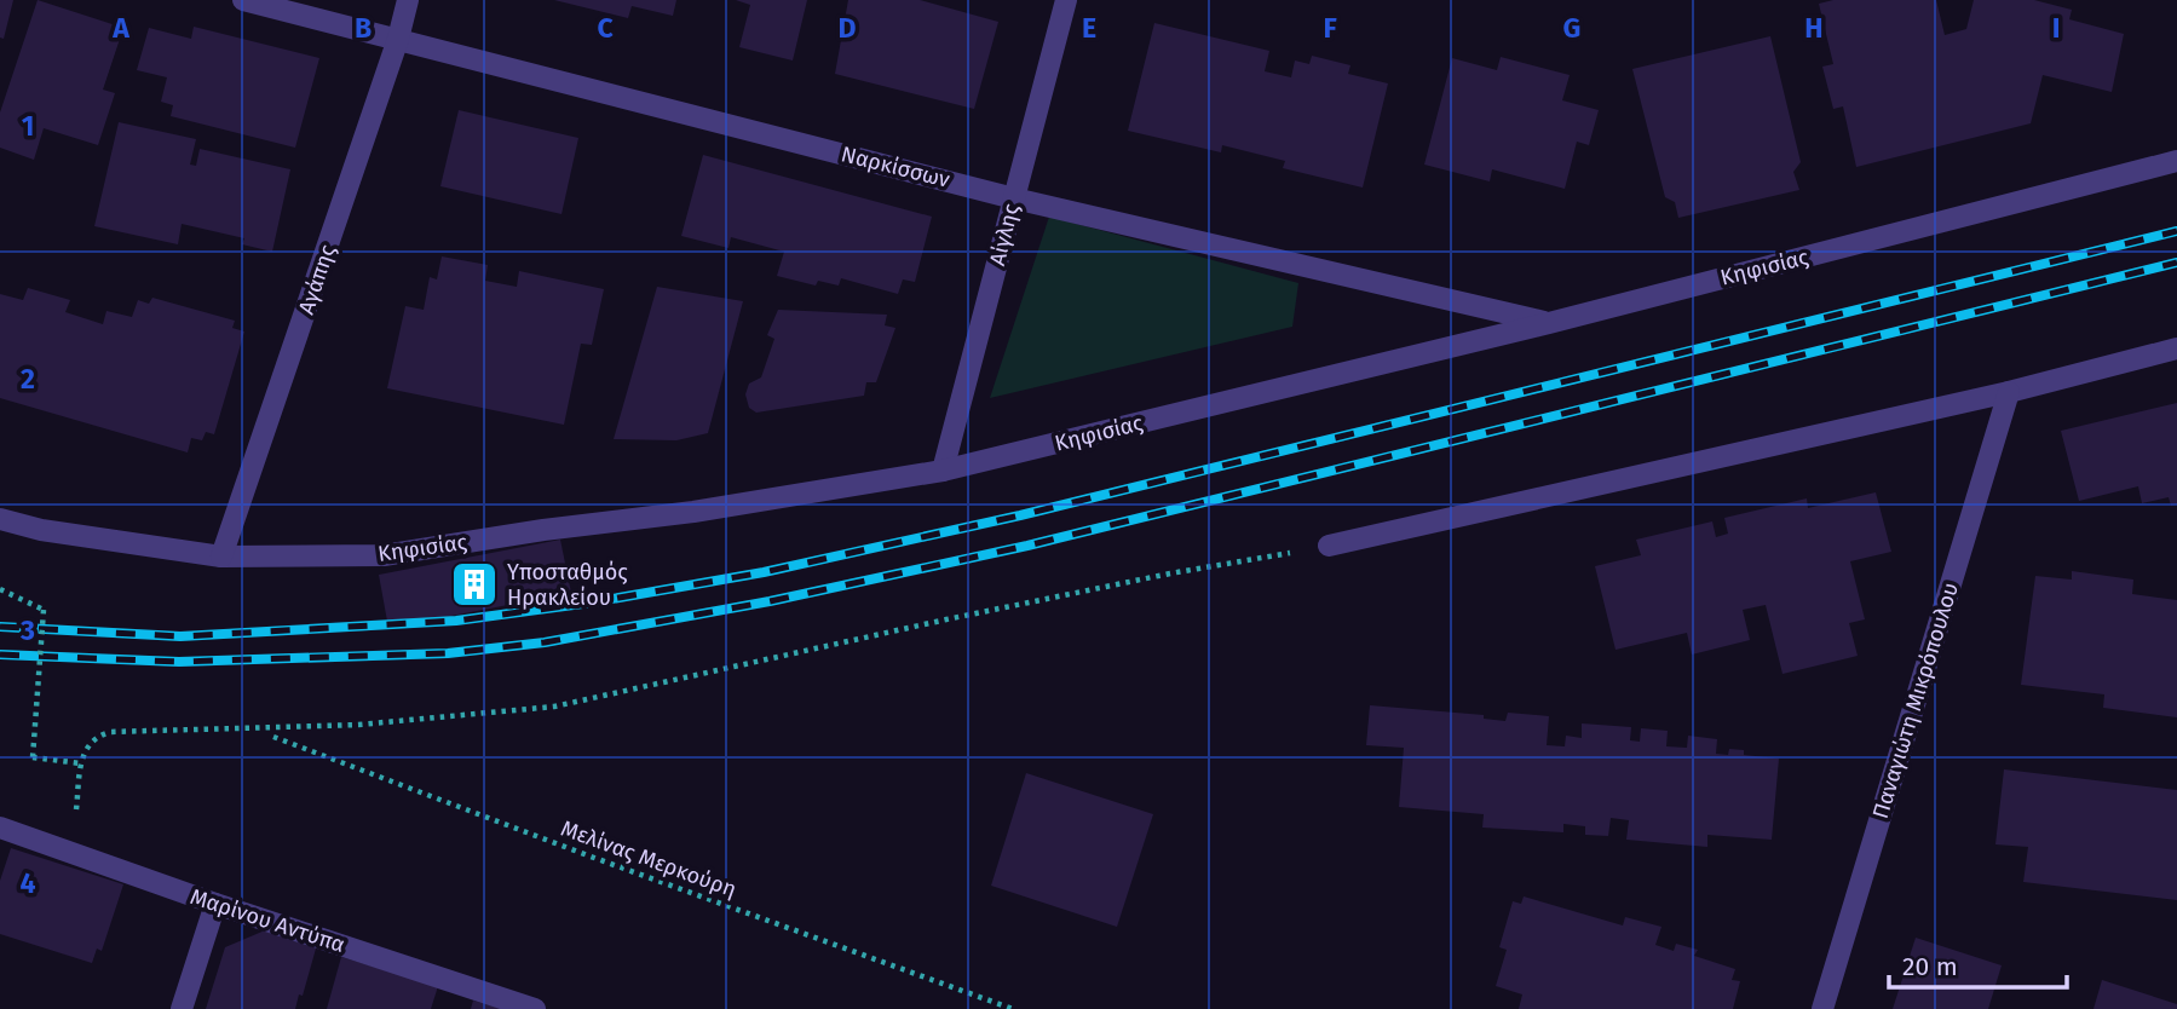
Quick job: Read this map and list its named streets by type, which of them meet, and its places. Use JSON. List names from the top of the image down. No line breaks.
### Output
{"streets":{"street":["Ναρκίσσων","Αίγλης","Κηφισίας","Αγάπης","Παναγιώτη Μικρόπουλου","Μαρίνου Αντύπα"],"path":["Μελίνας Μερκούρη"]},"crossings":[["Ναρκίσσων","Αίγλης"],["Ναρκίσσων","Κηφισίας"],["Ναρκίσσων","Αγάπης"],["Αίγλης","Κηφισίας"],["Κηφισίας","Αγάπης"]],"places":{"building":["Υποσταθμός Ηρακλείου"]},"scale_bar":"20 m","grid":{"columns":["A","B","C","D","E","F","G","H","I"],"rows":["1","2","3","4"]}}
